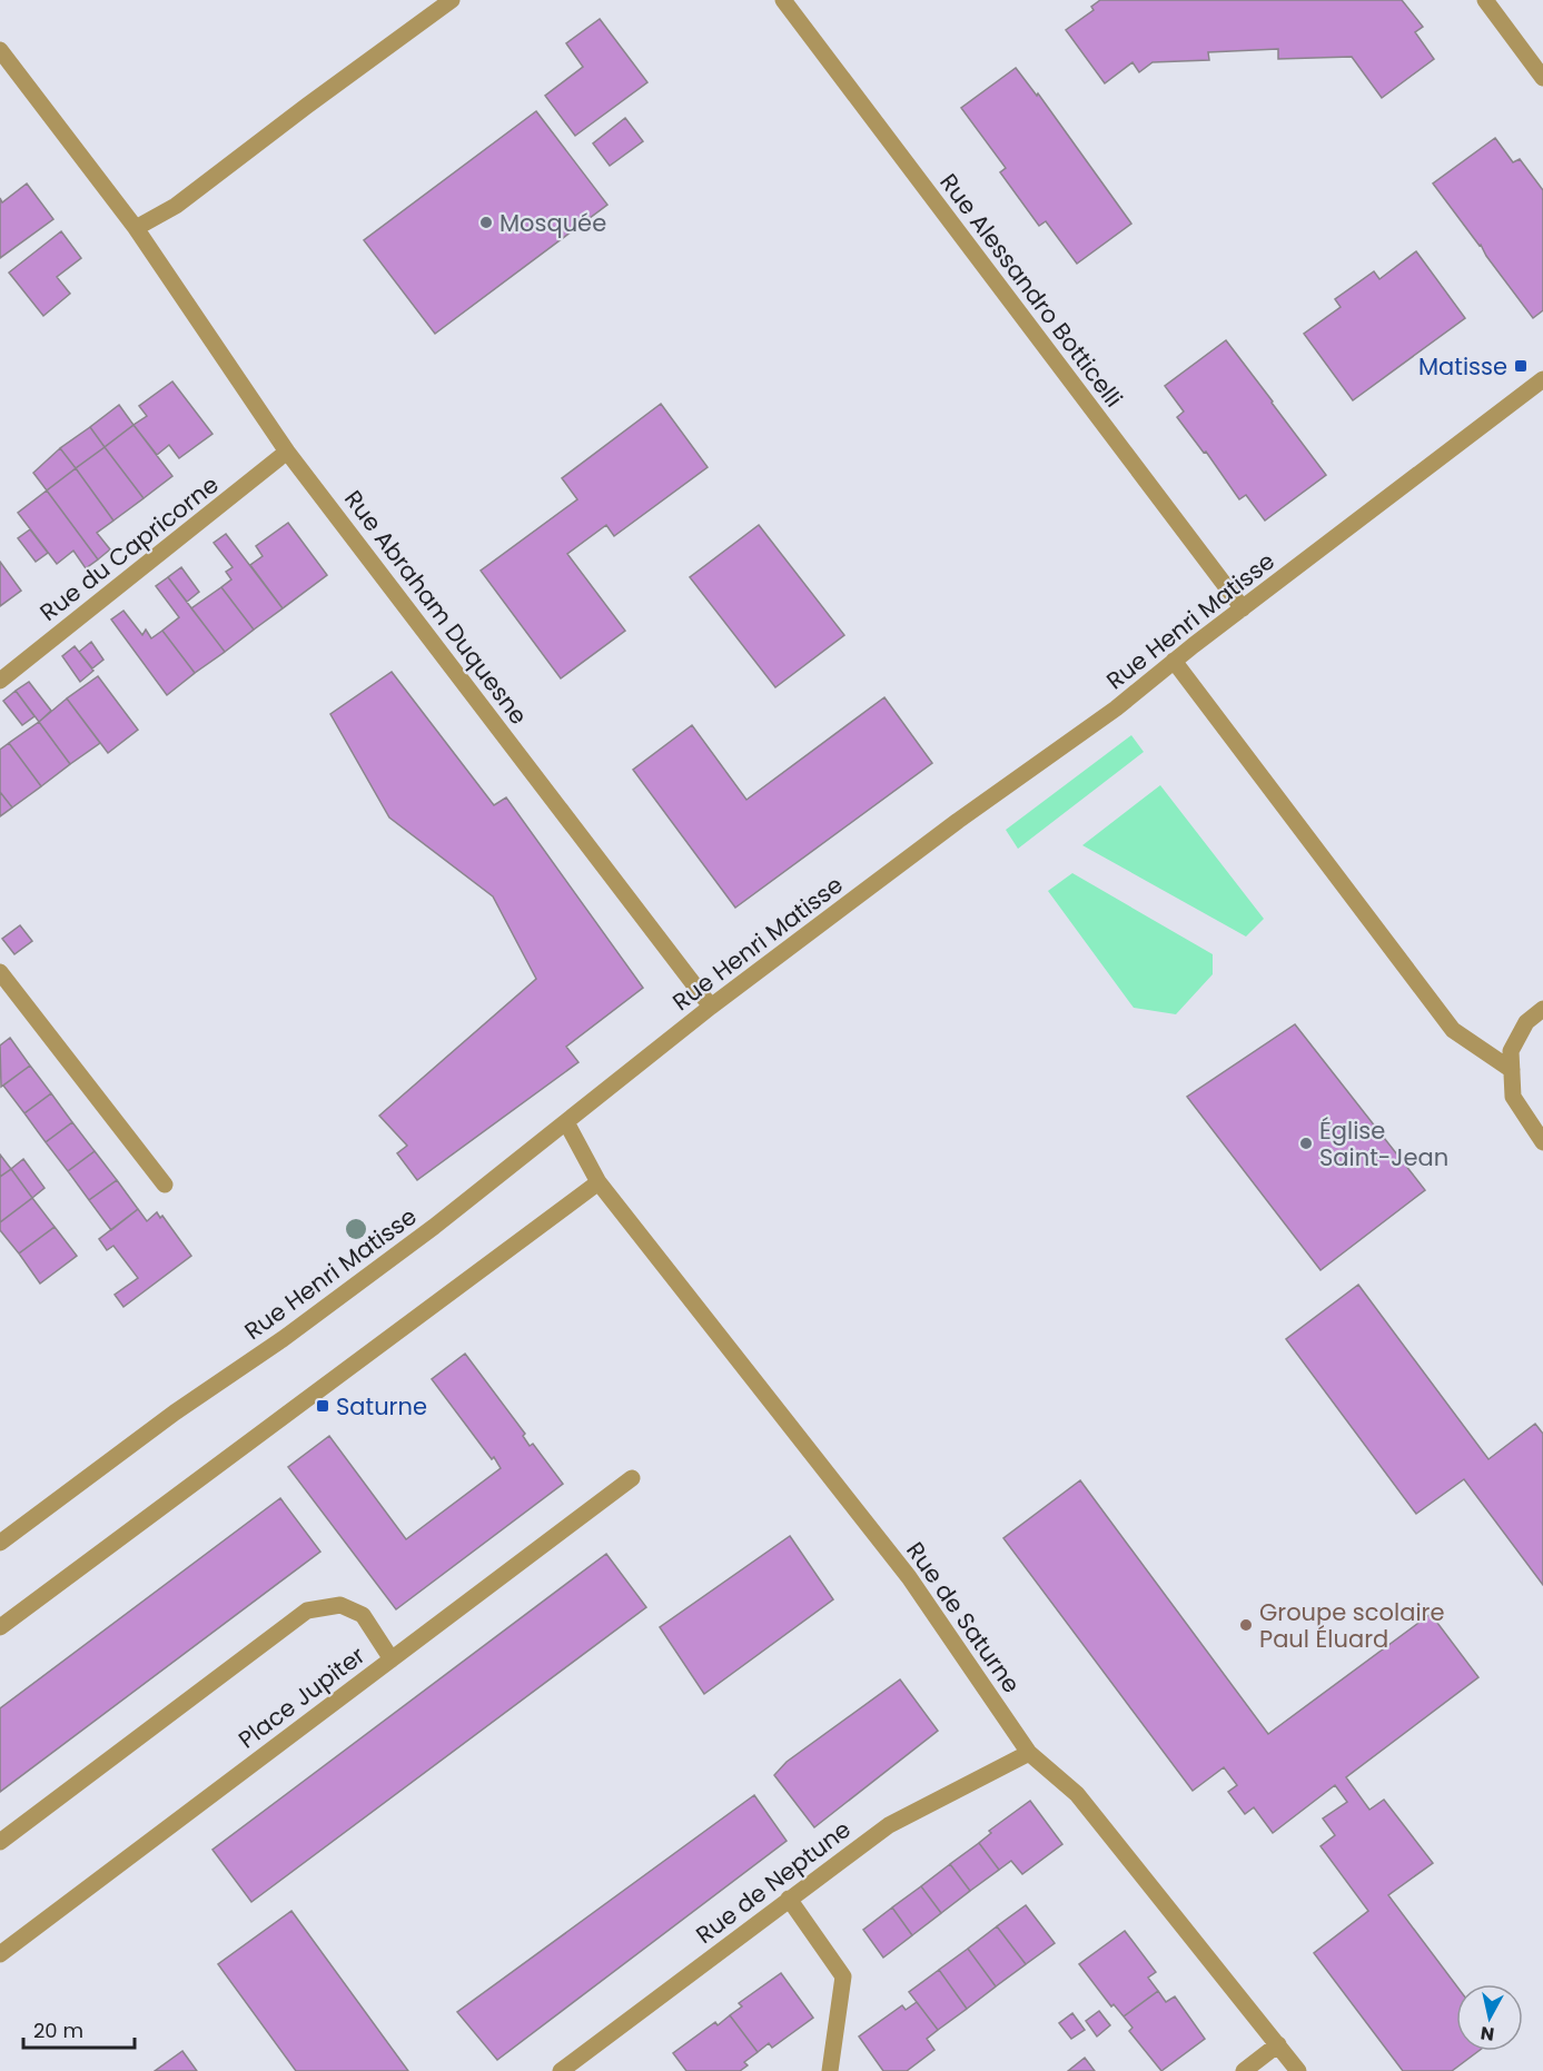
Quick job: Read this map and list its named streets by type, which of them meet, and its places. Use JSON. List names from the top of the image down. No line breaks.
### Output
{"streets":{"street":["Rue Alessandro Botticelli","Rue du Capricorne","Rue Abraham Duquesne","Rue Henri Matisse","Rue de Saturne","Place Jupiter","Rue de Neptune"]},"crossings":[["Rue Alessandro Botticelli","Rue Henri Matisse"],["Rue du Capricorne","Rue Abraham Duquesne"],["Rue Abraham Duquesne","Rue Henri Matisse"],["Rue Henri Matisse","Rue de Saturne"],["Rue de Saturne","Rue de Neptune"]],"places":{"other":["Mosquée","Église Saint-Jean","Groupe scolaire Paul Éluard"],"transit":["Matisse","Saturne"]},"scale_bar":"20 m","north":"bottom"}
